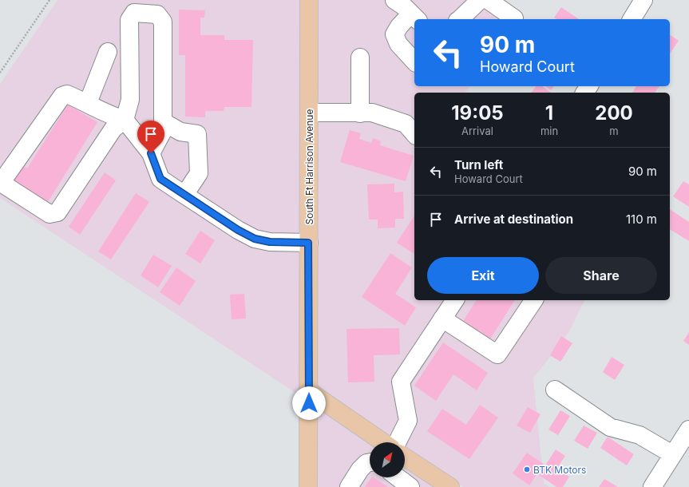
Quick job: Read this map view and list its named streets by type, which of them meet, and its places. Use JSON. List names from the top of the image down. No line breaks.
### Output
{"streets":{"main road":["South Ft Harrison Avenue"]},"places":["BTK Motors"],"north":"top right","page":{"turn":["90 m","Howard Court"],"eta":["19:05","Arrival","1","min","200","m"],"list":[{"name":"Turn left","note":"Howard Court","value":"90 m"},{"name":"Arrive at destination","value":"110 m"}],"buttons":["Exit","Share"]}}
